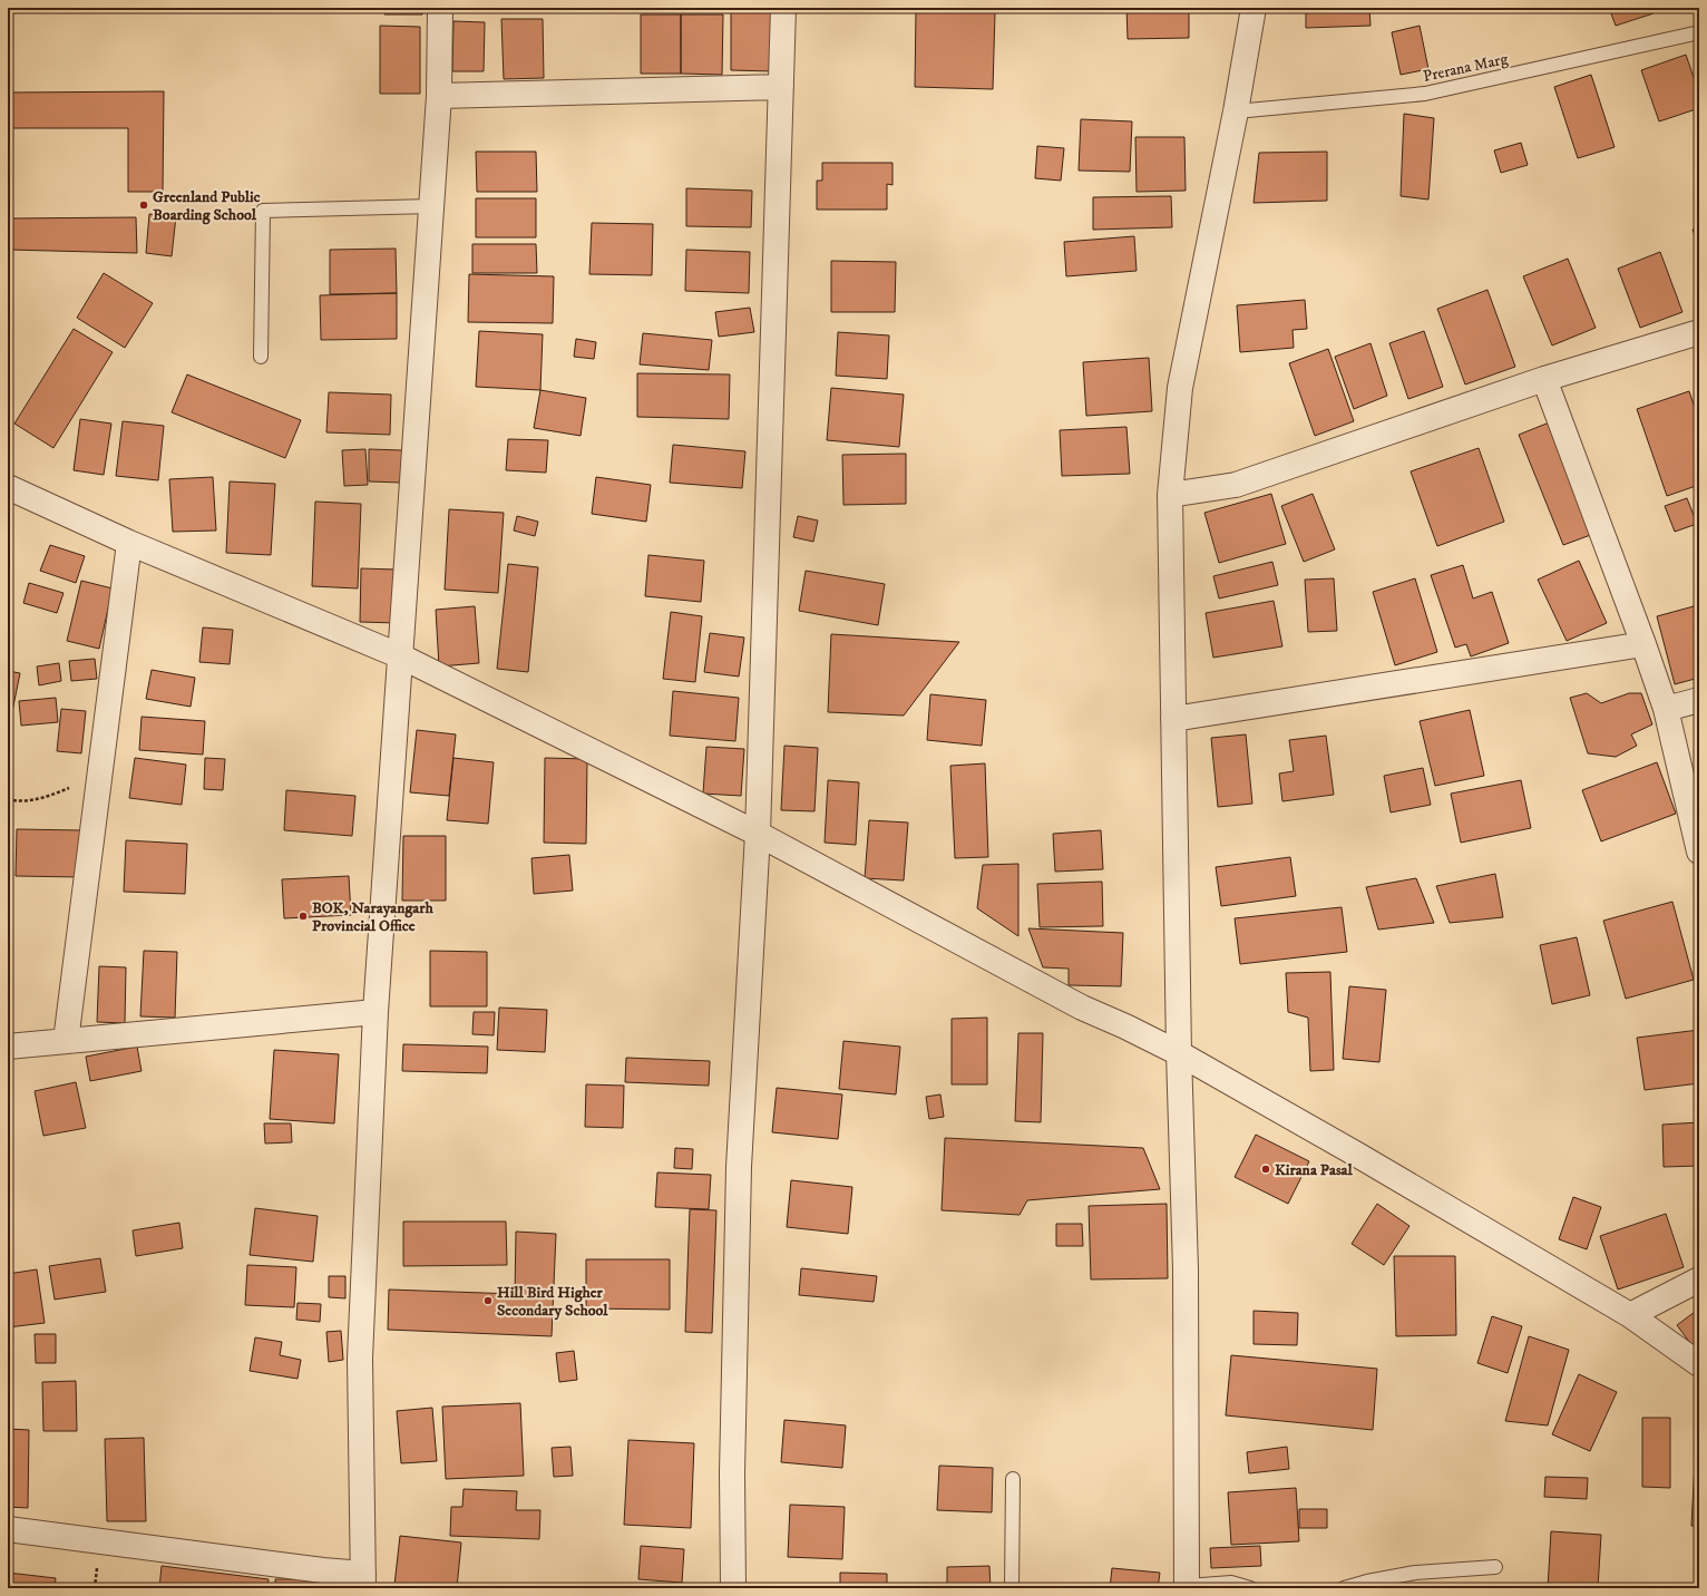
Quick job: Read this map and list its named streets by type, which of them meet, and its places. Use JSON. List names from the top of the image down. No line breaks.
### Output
{"streets":{"lane":["Prerana Marg"]},"places":["Greenland Public Boarding School","BOK, Narayangarh Provincial Office","Kirana Pasal","Hill Bird Higher Secondary School"]}
